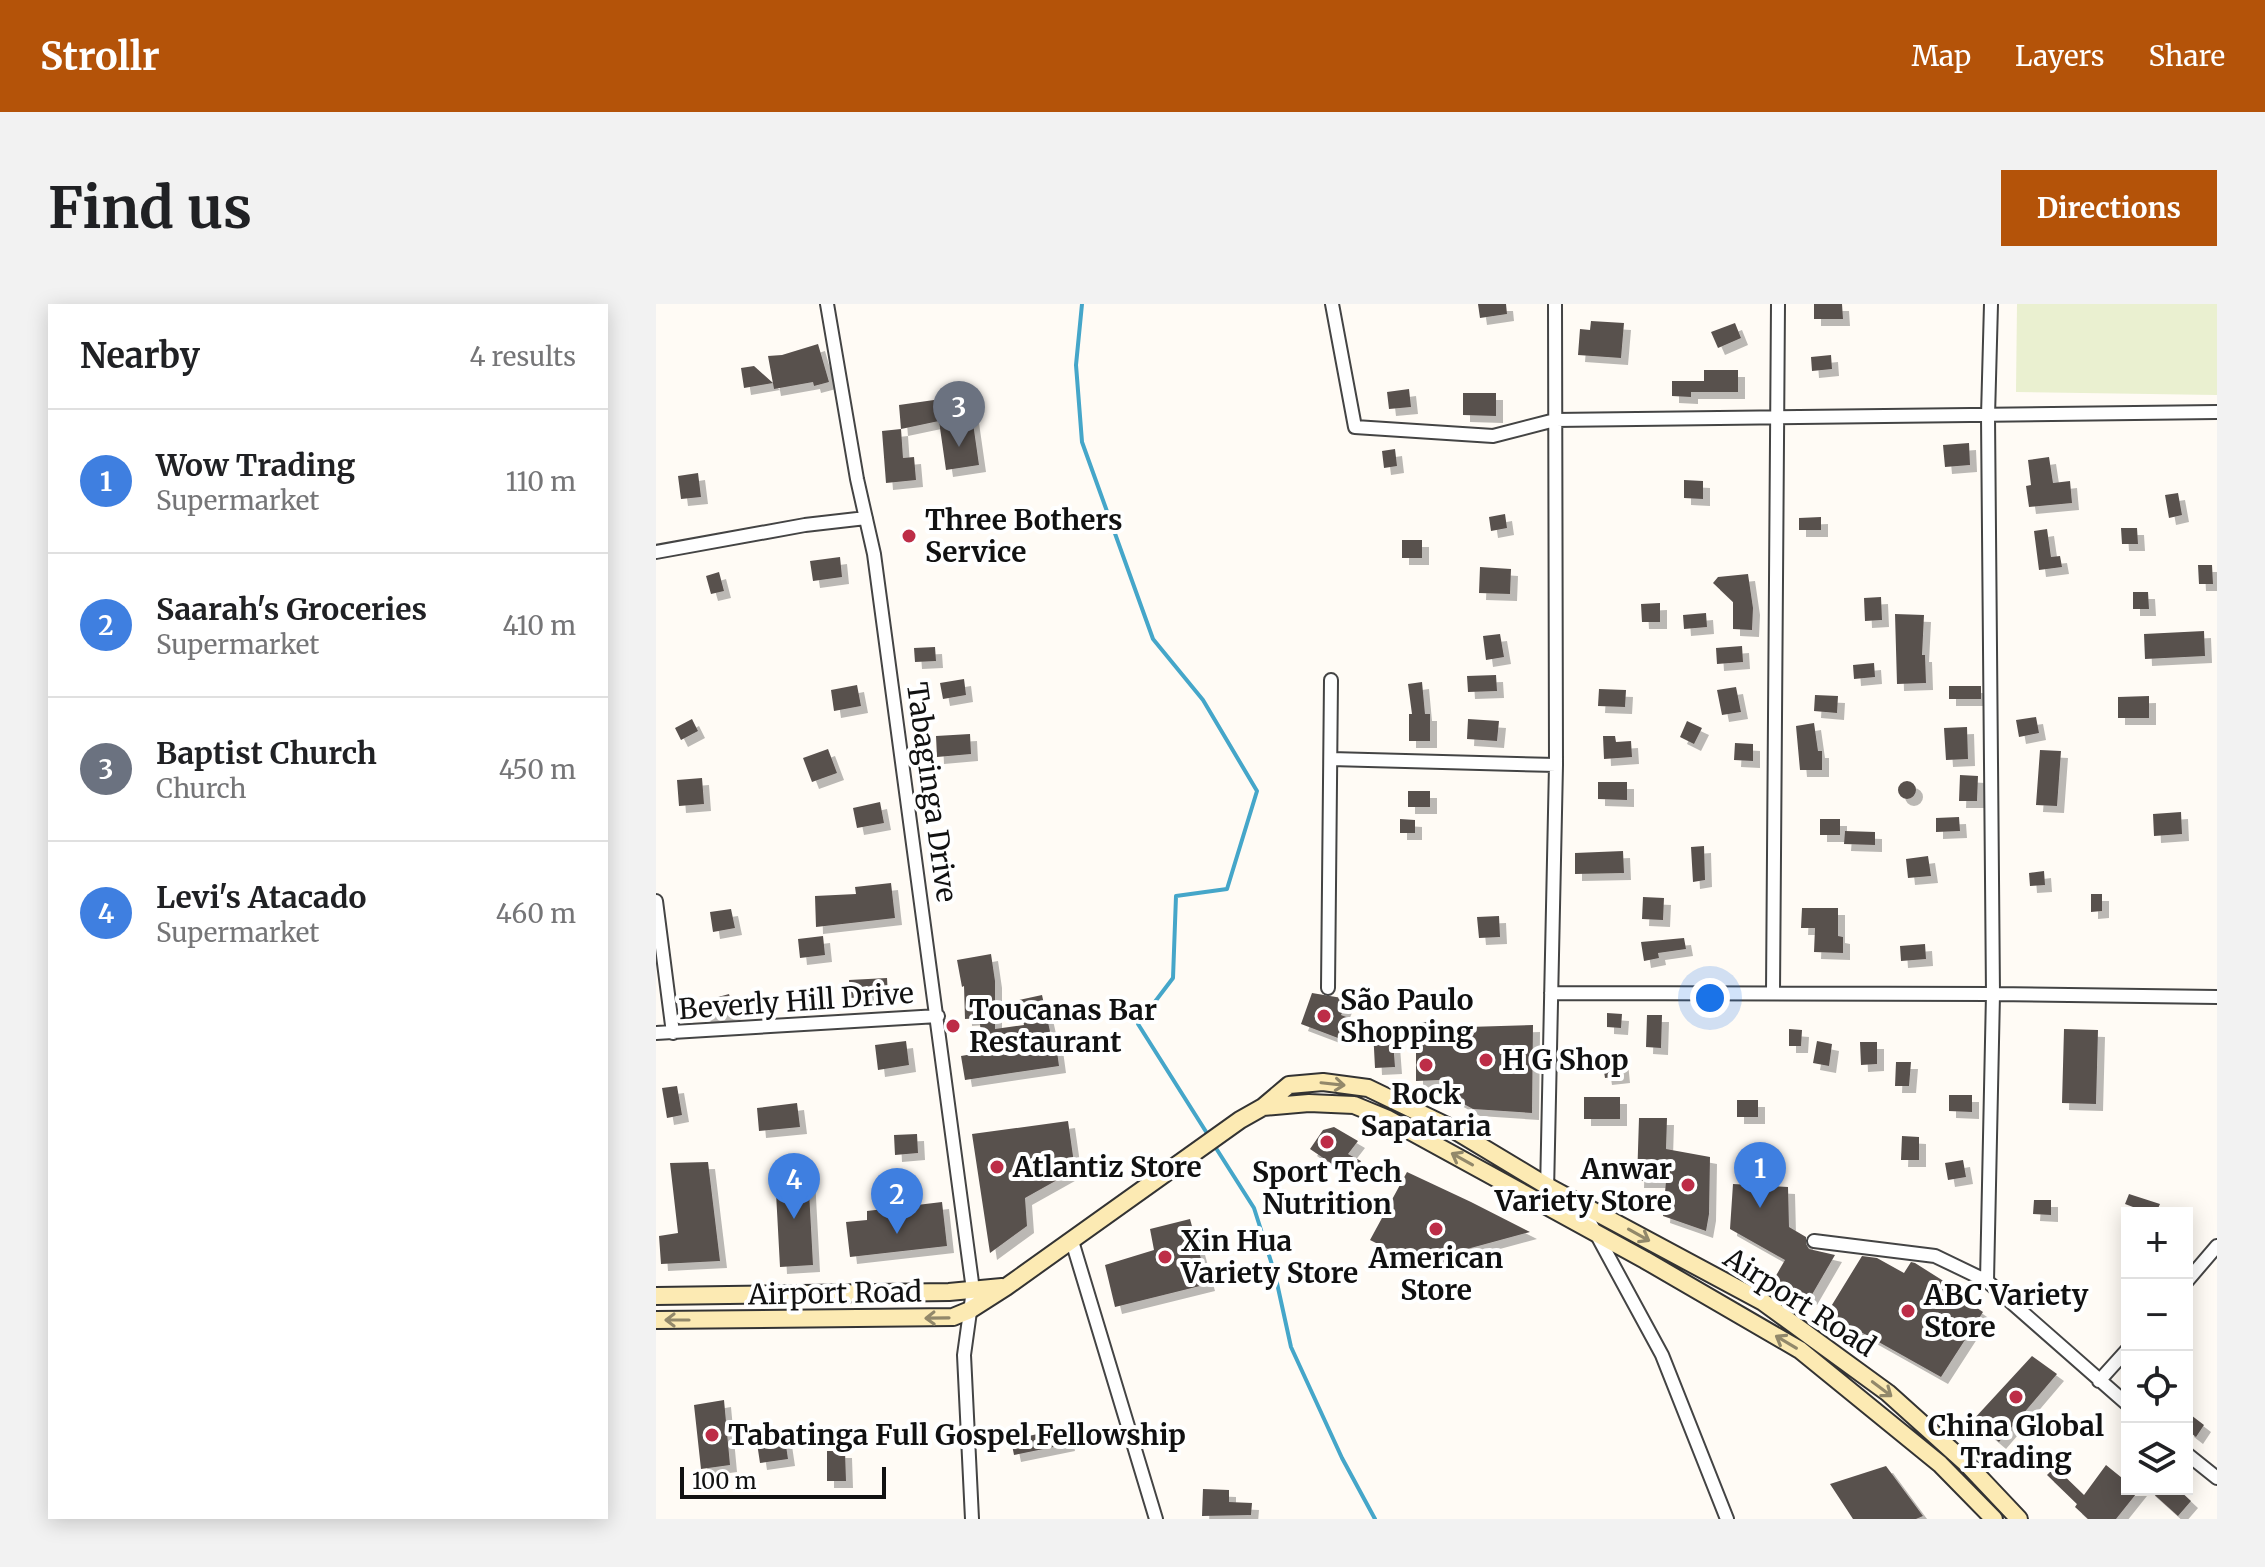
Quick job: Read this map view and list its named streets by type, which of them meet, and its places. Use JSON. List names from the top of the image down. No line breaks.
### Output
{"streets":{"street":["Tabaginga Drive","Beverly Hill Drive","Airport Road"]},"crossings":[["Tabaginga Drive","Beverly Hill Drive"],["Tabaginga Drive","Airport Road"]],"places":["Three Bothers Service","São Paulo Shopping","Toucanas Bar Restaurant","H G Shop","Rock Sapataria","Sport Tech Nutrition","Atlantiz Store","Anwar Variety Store","American Store","Xin Hua Variety Store","ABC Variety Store","China Global Trading","Tabatinga Full Gospel Fellowship"],"scale_bar":"100 m","page":{"header":"Strollr","nav":["Map","Layers","Share"],"buttons":"Directions","title":"Find us","heading":["Nearby","4 results"],"pins":["3","1","4","2"],"list":[{"mark":"1","name":"Wow Trading","note":"Supermarket","value":"110 m"},{"mark":"2","name":"Saarah's Groceries","note":"Supermarket","value":"410 m"},{"mark":"3","name":"Baptist Church","note":"Church","value":"450 m"},{"mark":"4","name":"Levi's Atacado","note":"Supermarket","value":"460 m"}],"map_buttons":["+","−"],"scale":"100 m"}}
